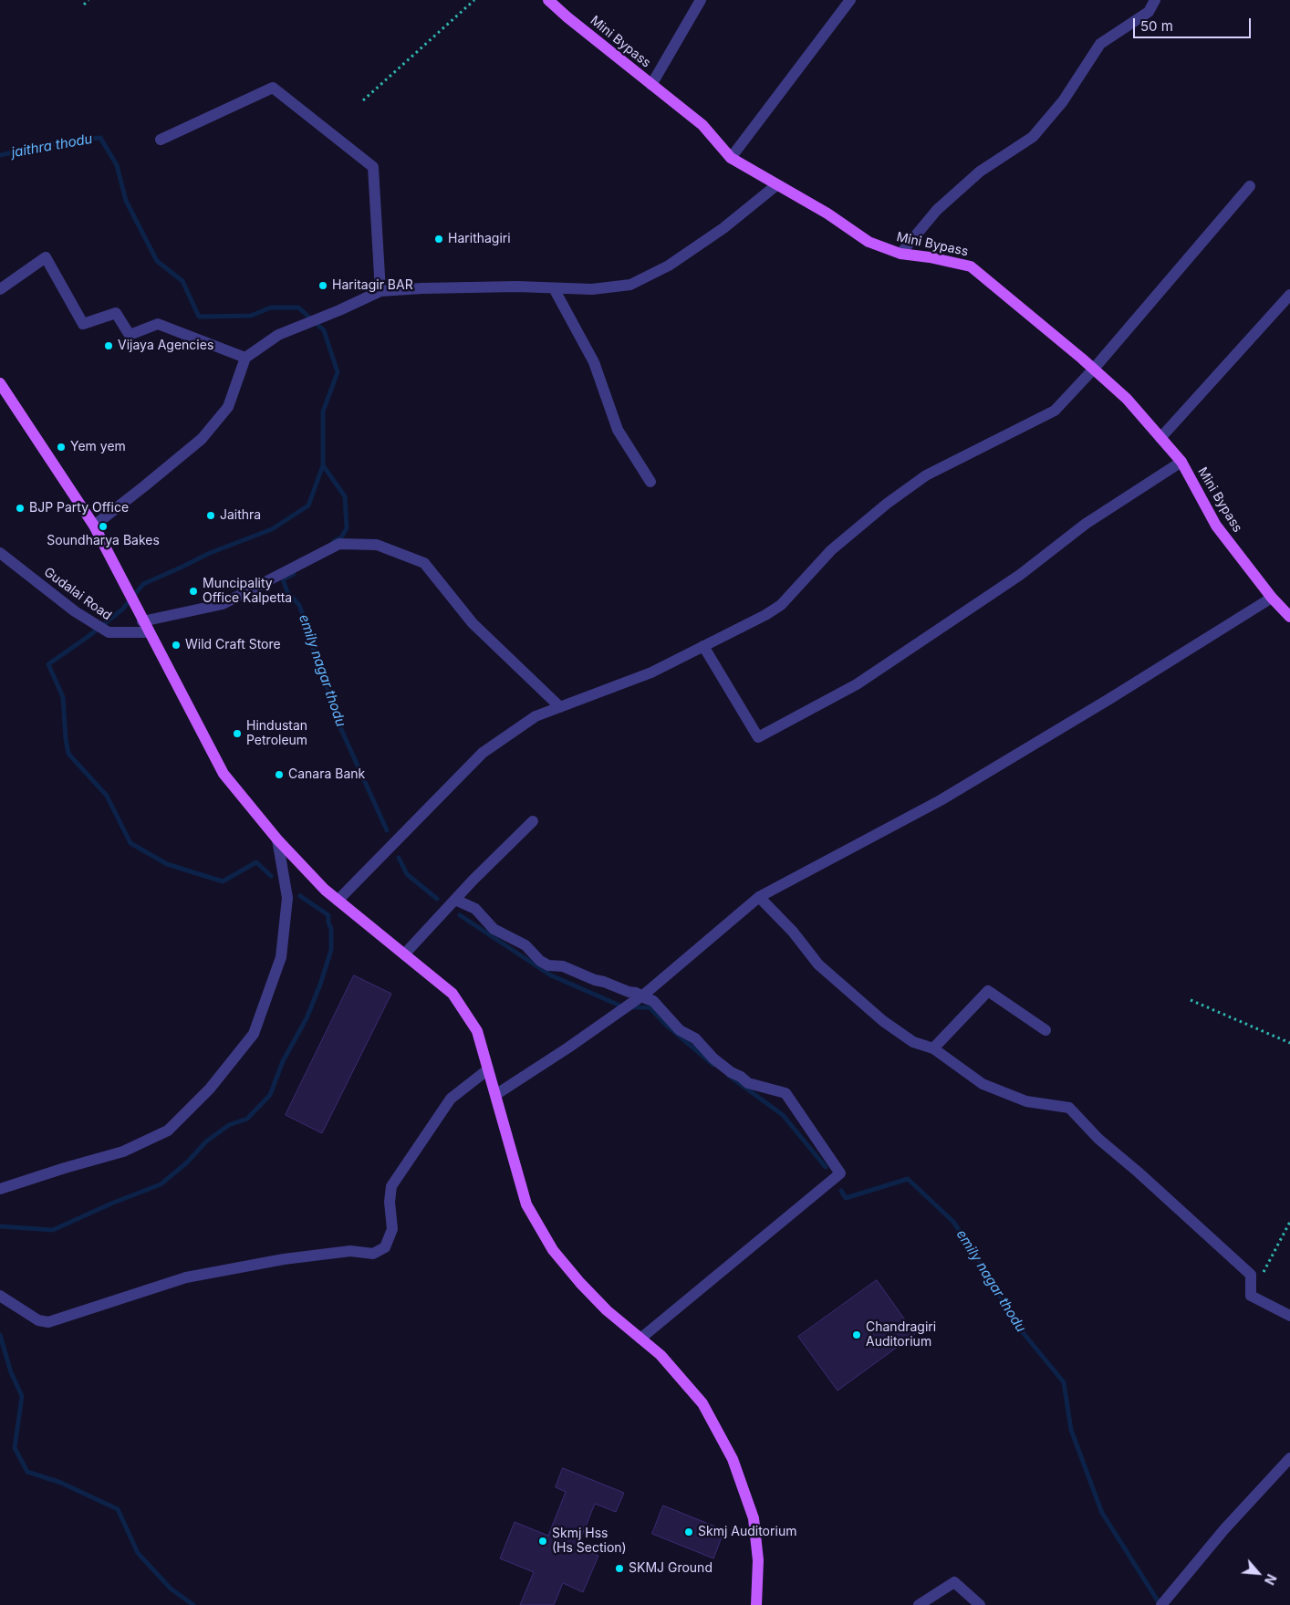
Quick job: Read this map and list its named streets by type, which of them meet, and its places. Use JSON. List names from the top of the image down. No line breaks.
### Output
{"streets":{"main road":["Mini Bypass"],"street":["Gudalai Road"]},"water":["jaithra thodu","emily nagar thodu"],"places":["Harithagiri","Haritagir BAR","Vijaya Agencies","Yem yem","BJP Party Office","Jaithra","Soundharya Bakes","Muncipality Office Kalpetta","Wild Craft Store","Hindustan Petroleum","Canara Bank","Chandragiri Auditorium","Skmj Auditorium","Skmj Hss (Hs Section)","SKMJ Ground"],"scale_bar":"50 m","north":"bottom right"}
